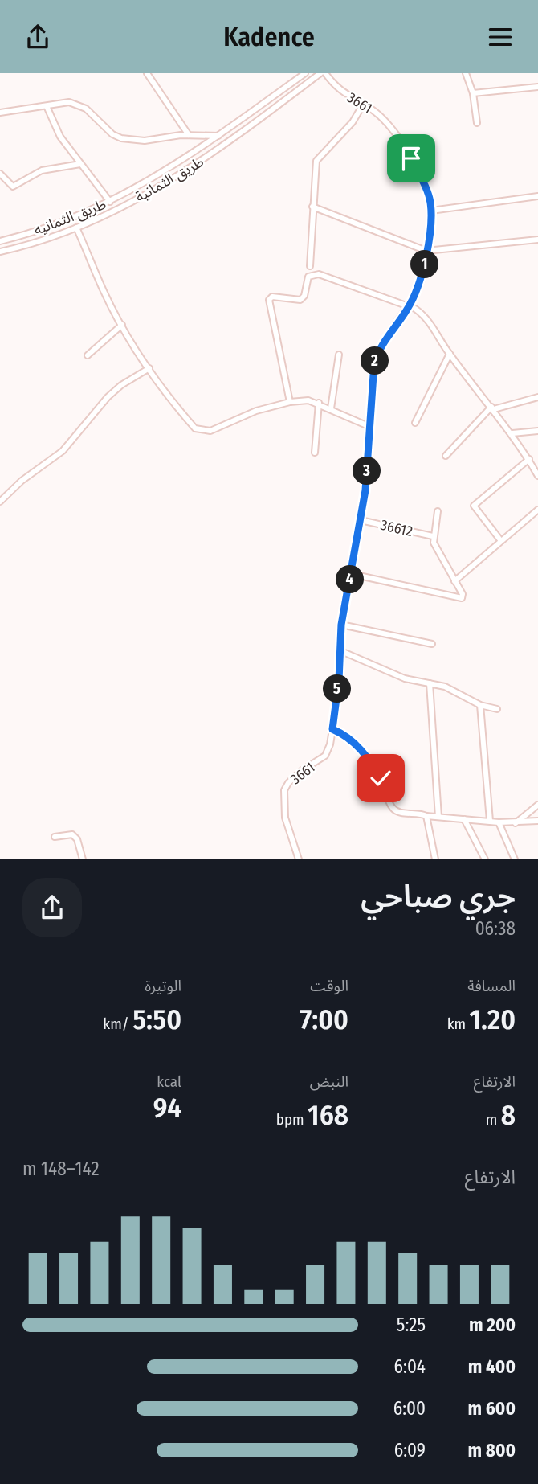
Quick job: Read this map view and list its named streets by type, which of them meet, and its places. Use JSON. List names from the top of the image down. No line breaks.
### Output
{"streets":{"street":["3661","طريق الثمانية","طريق الثمانيه","36612"]},"crossings":[["3661","36612"]],"page":{"header":"Kadence","pins":["1","2","3","4","5"],"heading":["جري صباحي","06:38"],"stats":[["المسافة","1.20 km"],["الوقت","7:00"],["الوتيرة","5:50 /km"],["الارتفاع","8 m"],["النبض","168 bpm"],["kcal","94"]],"chart":["الارتفاع","142–148 m"],"list":[{"name":"200 m","note":"5:25"},{"name":"400 m","note":"6:04"},{"name":"600 m","note":"6:00"},{"name":"800 m","note":"6:09"}]}}
